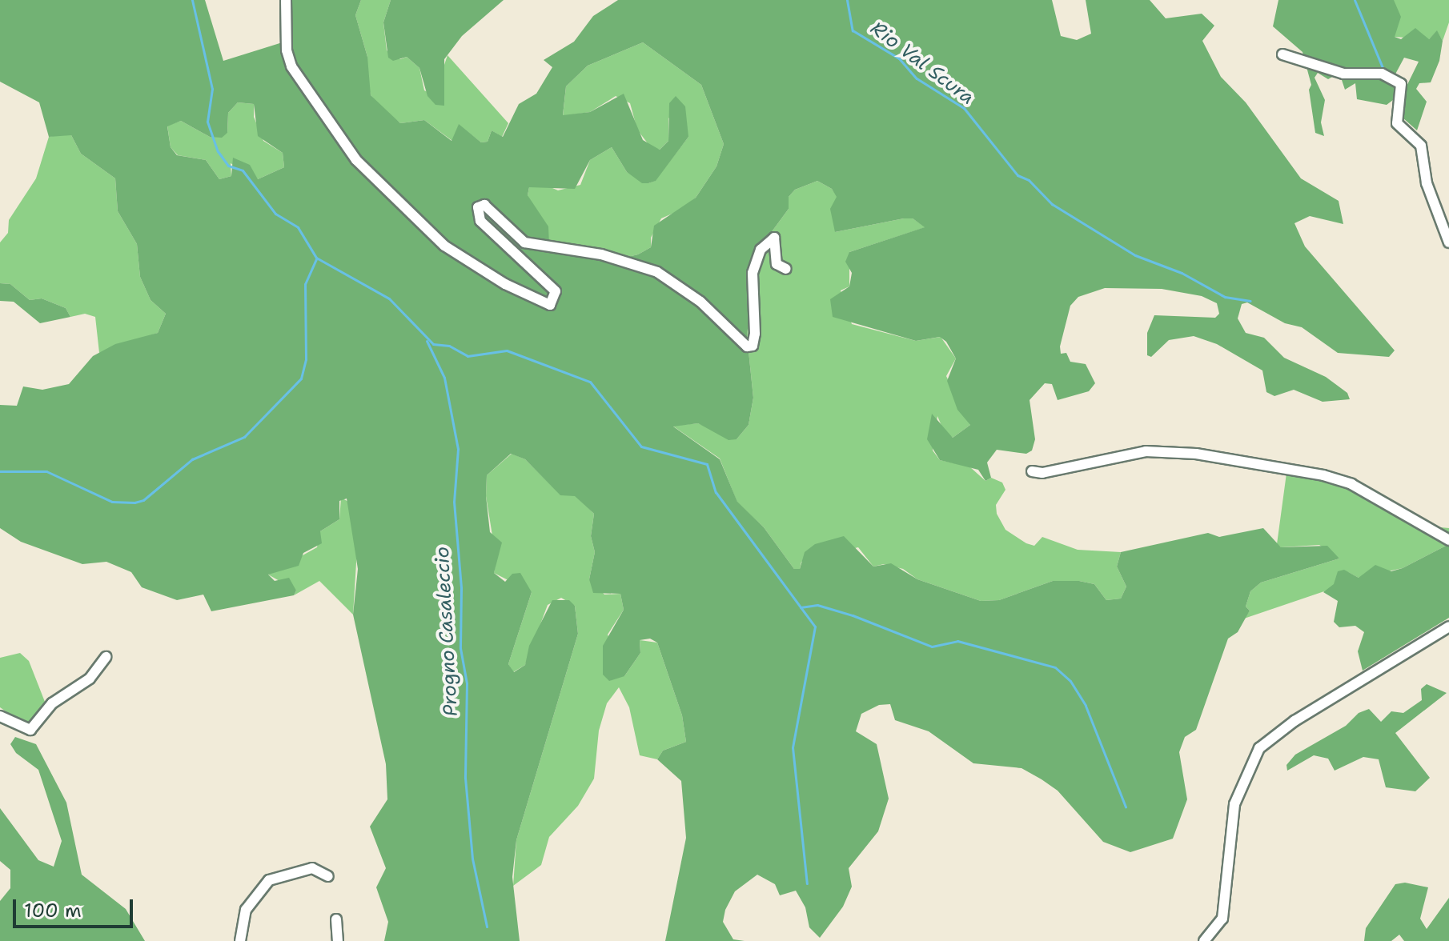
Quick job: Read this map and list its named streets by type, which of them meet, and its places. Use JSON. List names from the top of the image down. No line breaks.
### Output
{"water":["Rio Val Scura","Progno Casaleccio"],"scale_bar":"100 m"}
